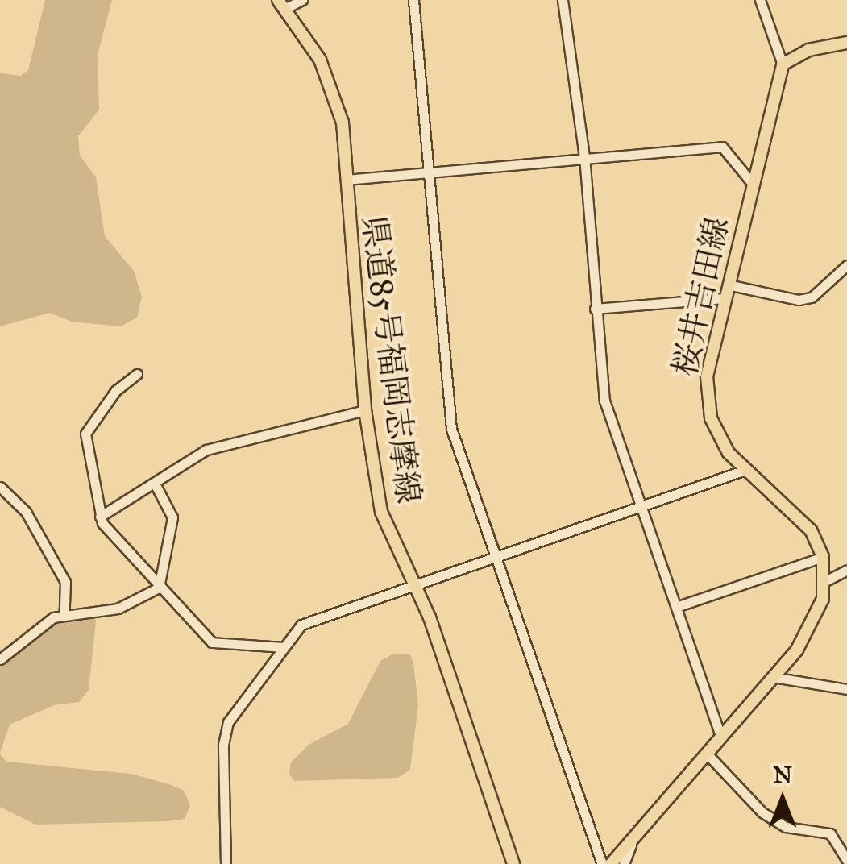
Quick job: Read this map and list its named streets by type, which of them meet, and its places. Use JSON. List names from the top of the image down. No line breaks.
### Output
{"streets":{"main road":["桜井吉田線","県道85号福岡志摩線"]},"north":"top"}
